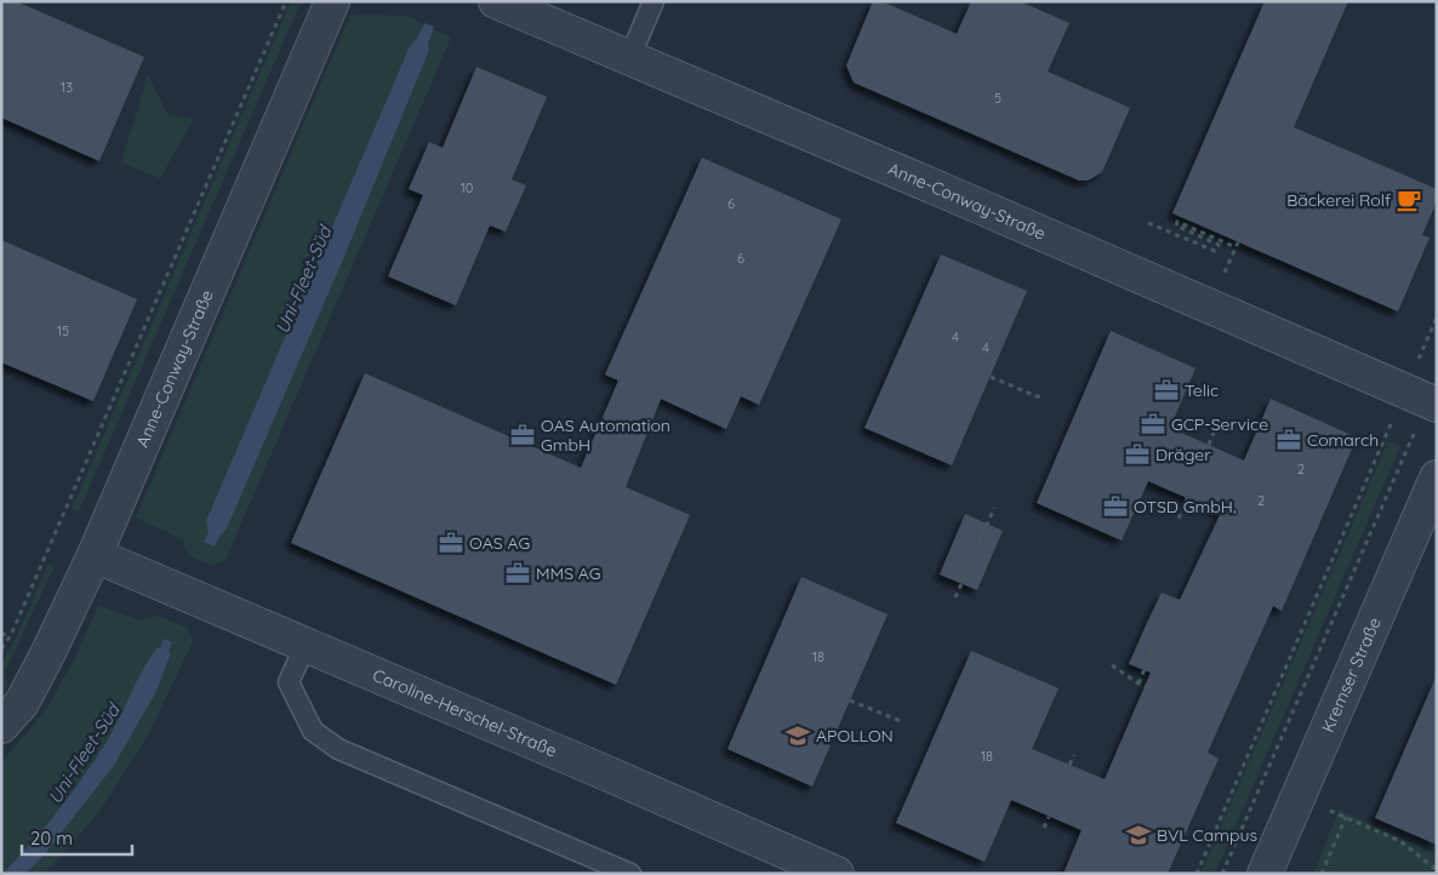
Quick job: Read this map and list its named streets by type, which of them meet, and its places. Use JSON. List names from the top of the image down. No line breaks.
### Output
{"streets":{"street":["Anne-Conway-Straße","Kremser Straße","Caroline-Herschel-Straße"]},"crossings":[["Anne-Conway-Straße","Caroline-Herschel-Straße"]],"water":["Uni-Fleet-Süd"],"places":{"cafe":["Bäckerei Rolf"],"office":["Telic","GCP-Service","OAS Automation GmbH","Comarch","Dräger","OTSD GmbH.","OAS AG","MMS AG"],"school or university":["APOLLON","BVL Campus"]},"house_numbers":["13","5","10","6","6","15","4","4","2","2","18","18"],"scale_bar":"20 m"}
